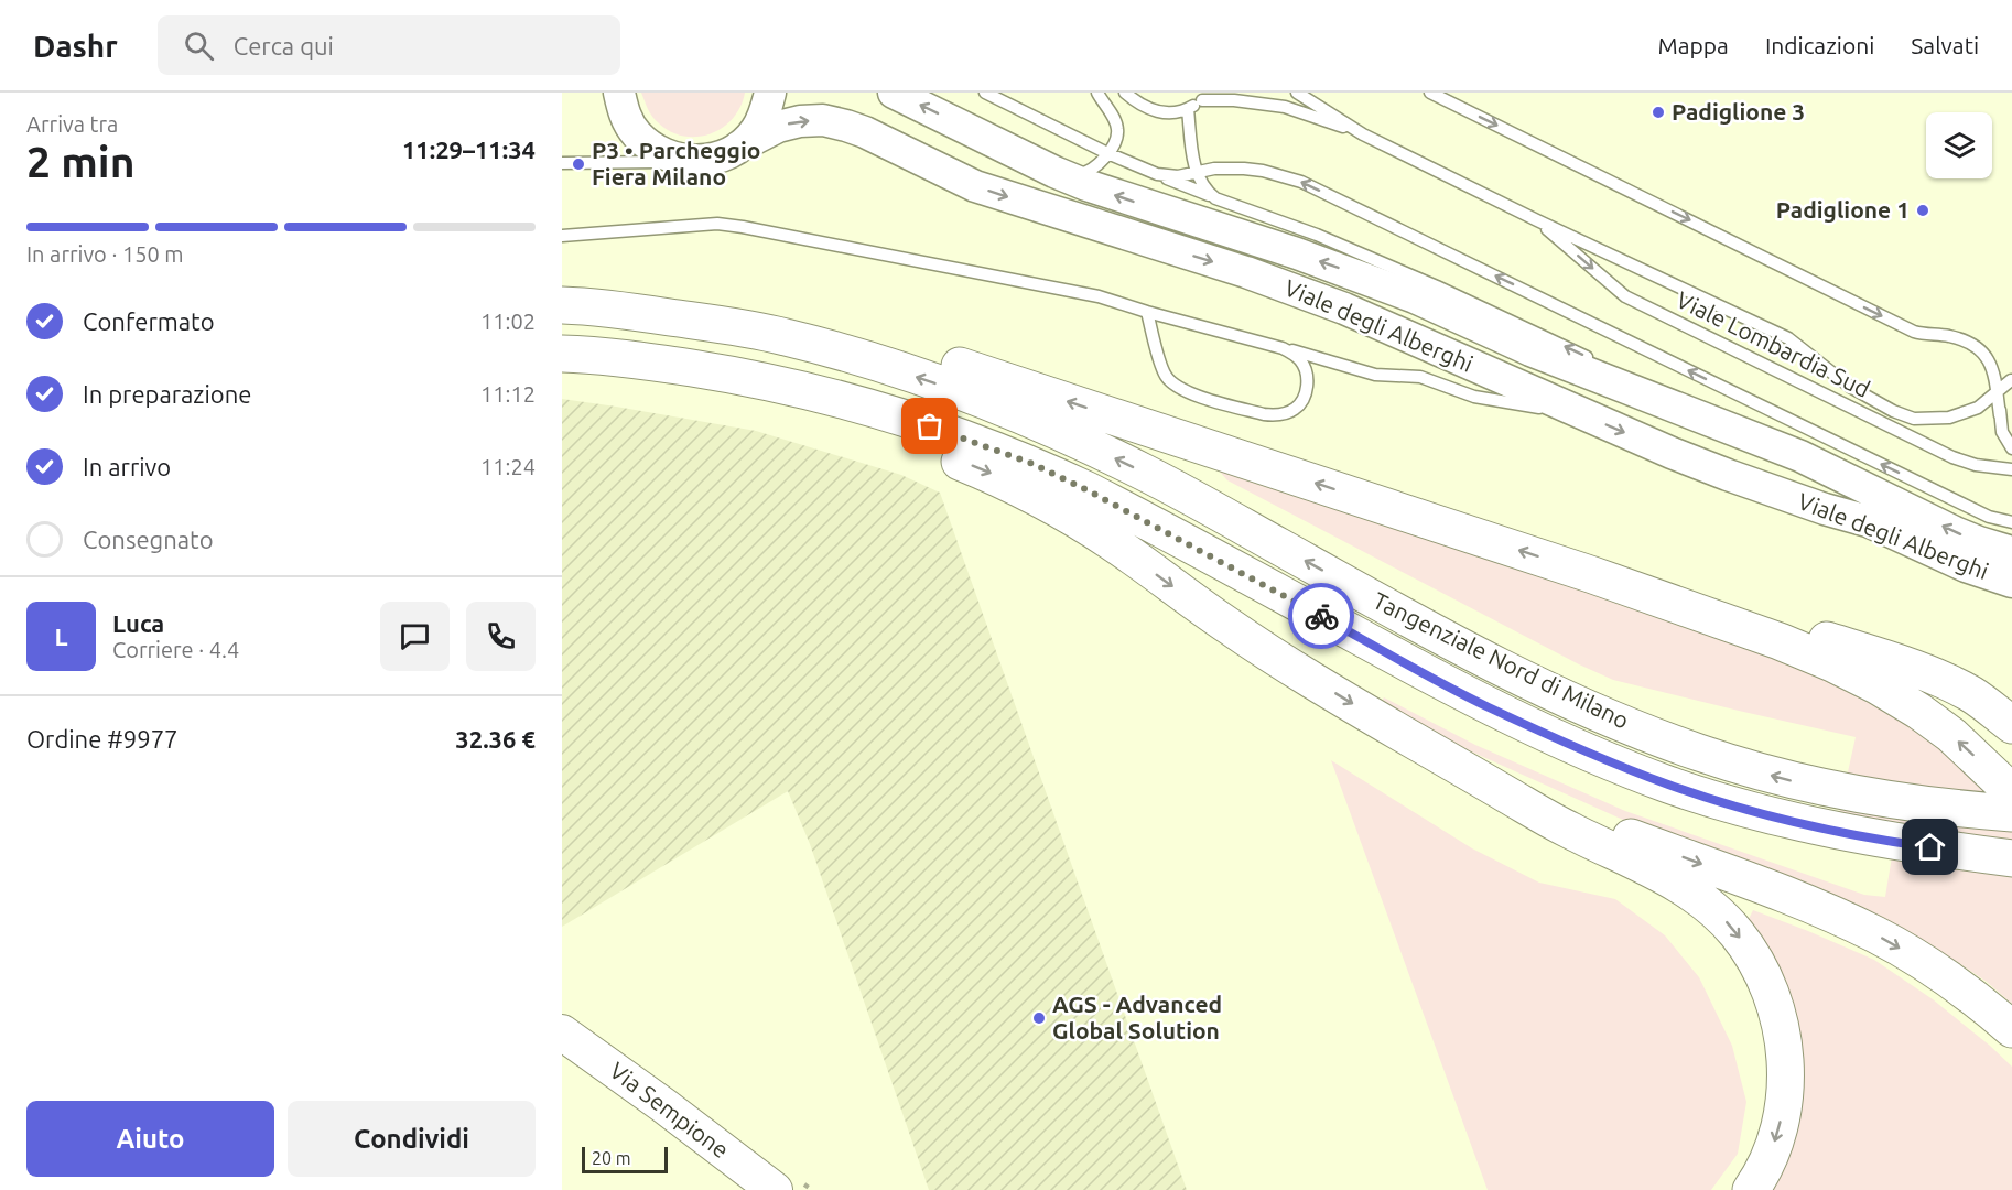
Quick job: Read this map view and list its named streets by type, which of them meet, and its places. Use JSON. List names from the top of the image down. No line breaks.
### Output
{"streets":{"highway":["Tangenziale Nord di Milano"],"main road":["Via Sempione"],"street":["Viale degli Alberghi"],"lane":["Viale Lombardia Sud"]},"places":["Padiglione 3","P3 • Parcheggio Fiera Milano","Padiglione 1","AGS - Advanced Global Solution"],"scale_bar":"20 m","page":{"header":"Dashr","search":"Cerca qui","nav":["Mappa","Indicazioni","Salvati"],"heading":["2 min","Arriva tra","11:29–11:34"],"panel":["Luca","Corriere · 4.4","Ordine #9977","32.36 €"],"bar":"In arrivo · 150 m","list":[["Confermato","11:02"],["In preparazione","11:12"],["In arrivo","11:24"],"Consegnato"],"round":"L","buttons":["Aiuto","Condividi"],"scale":"20 m"}}
